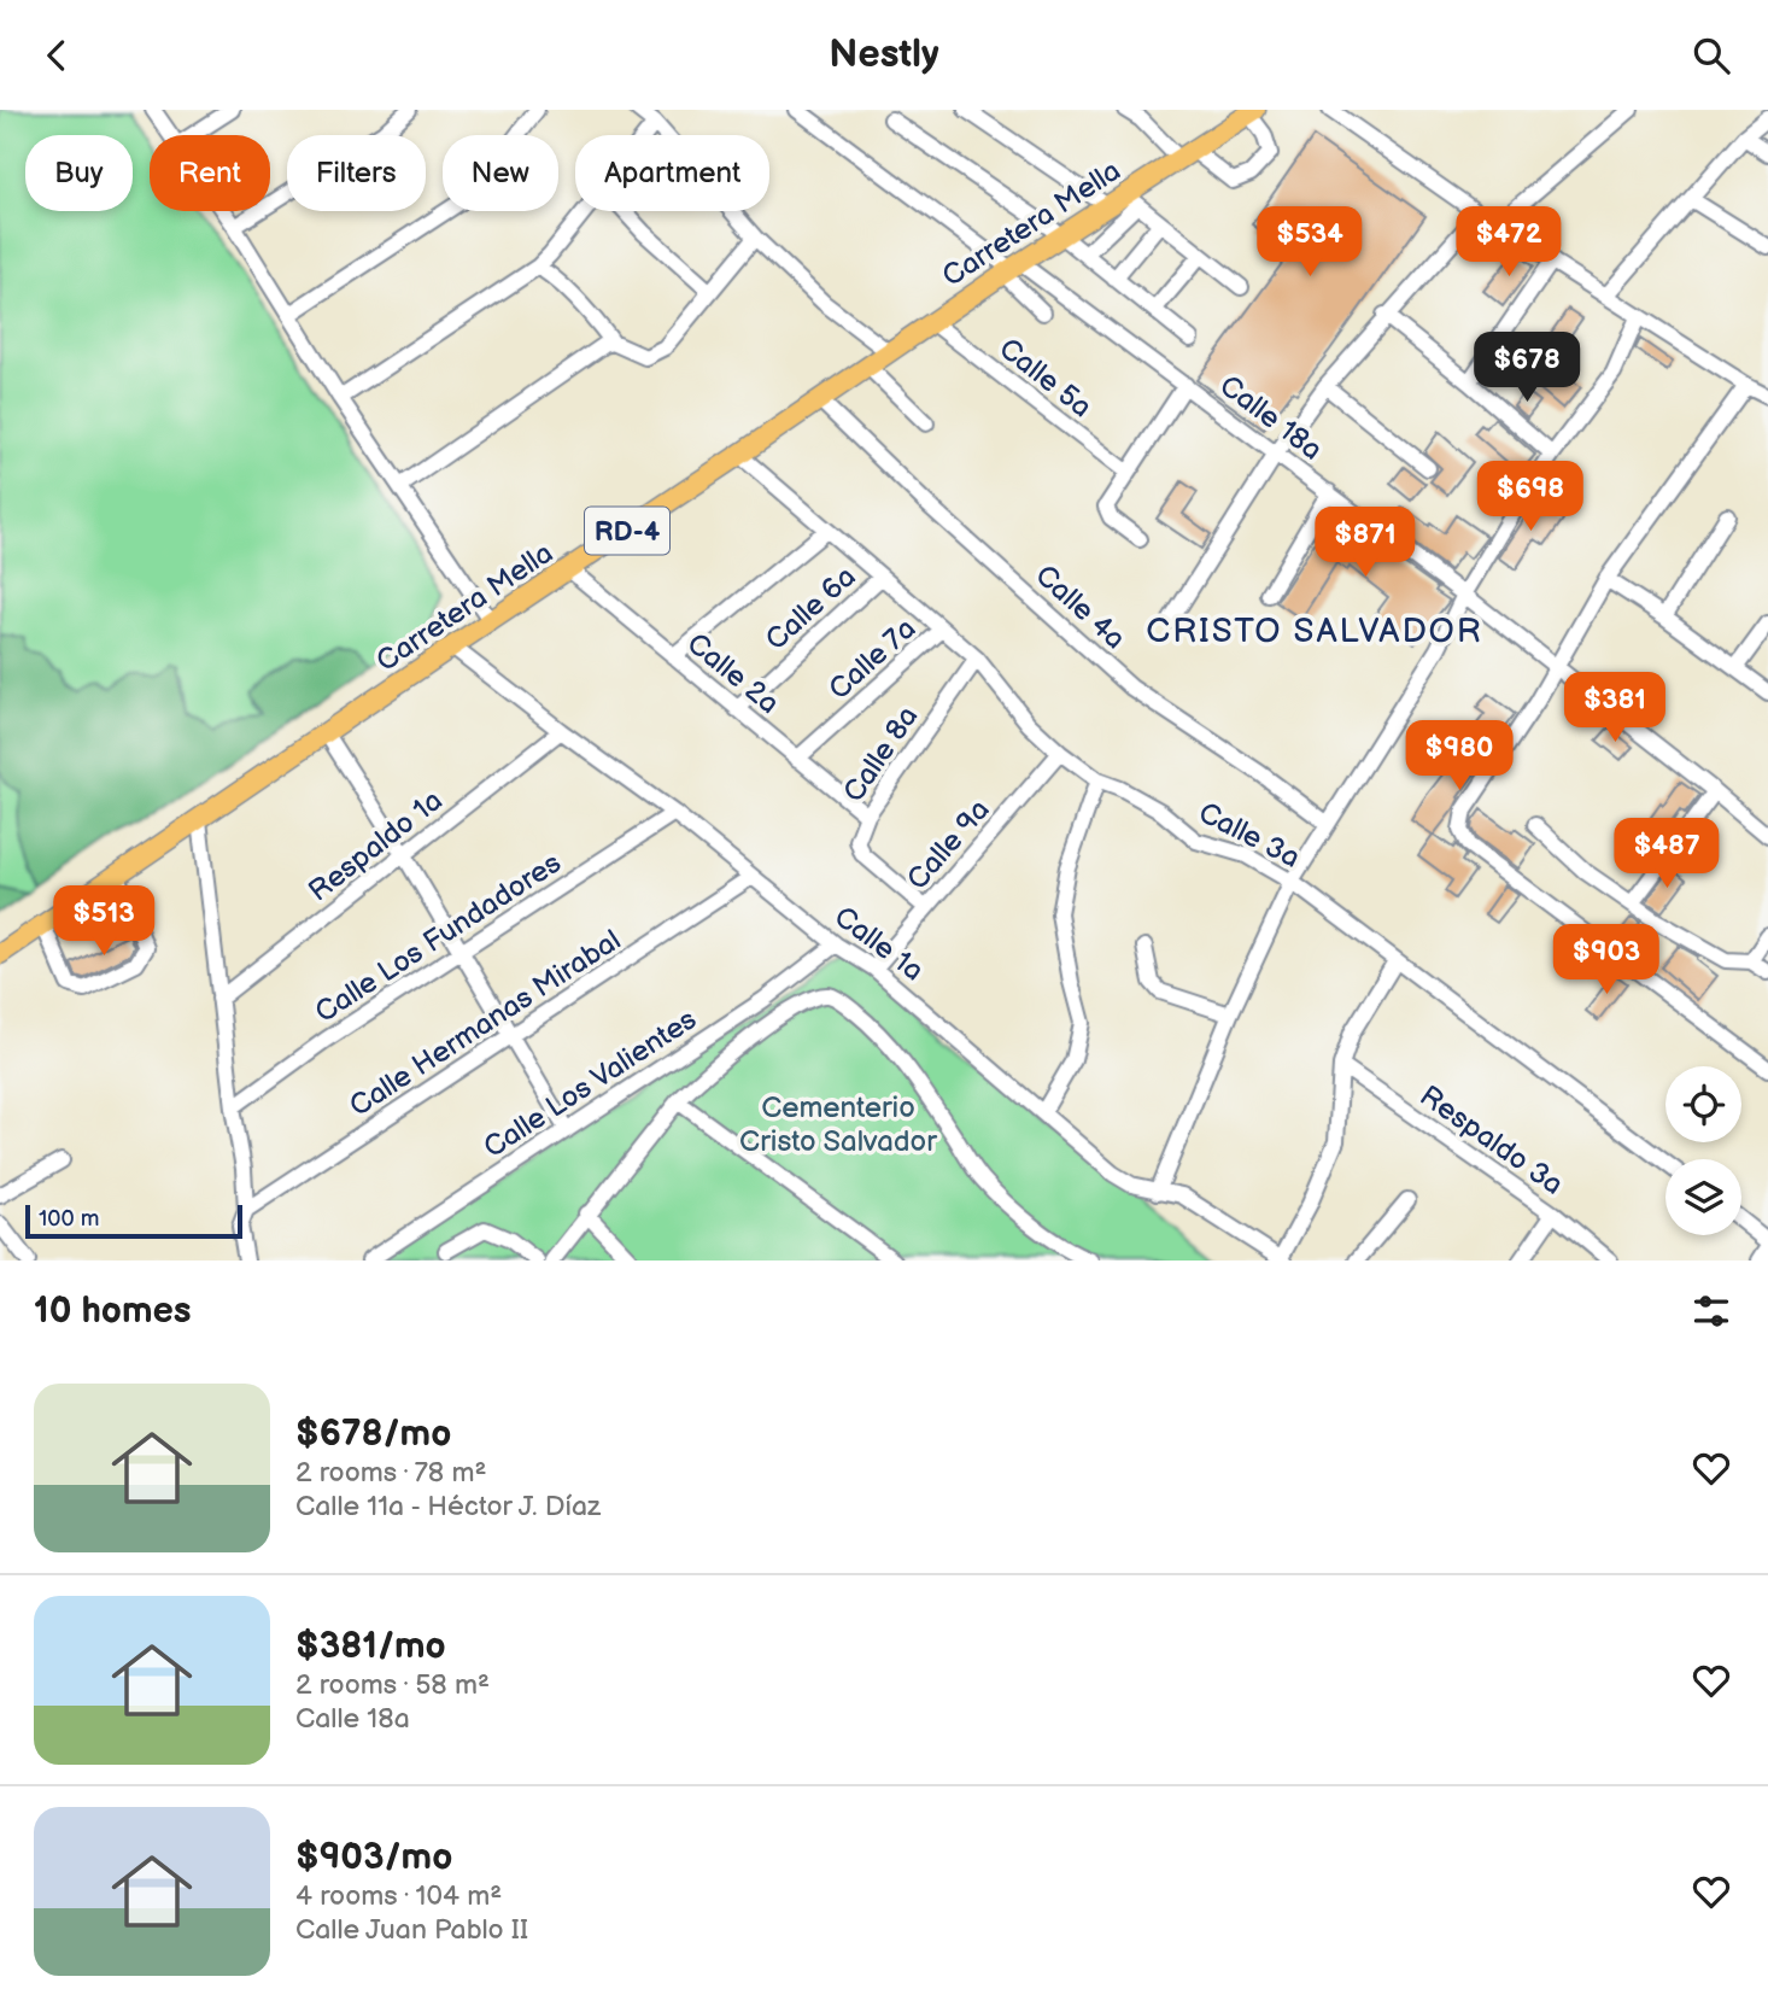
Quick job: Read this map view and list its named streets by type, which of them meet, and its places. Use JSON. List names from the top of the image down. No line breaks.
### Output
{"streets":{"main road":["Carretera Mella","RD-4"],"street":["Calle 5a","Calle 18a","Calle 4a","Calle 6a","Calle 7a","Calle 2a","Calle 8a","Calle 3a","Calle 9a","Respaldo 1a","Calle Los Fundadores","Calle 1a","Calle Hermanas Mirabal","Calle Los Valientes","Respaldo 3a"]},"crossings":[["Carretera Mella","Calle 5a"],["Carretera Mella","Calle 18a"],["Carretera Mella","Calle 4a"],["Carretera Mella","Calle 2a"],["Carretera Mella","Calle 3a"],["Carretera Mella","Calle 1a"],["Calle 6a","Calle 2a"],["Calle 6a","Calle 3a"],["Calle 7a","Calle 2a"],["Calle 7a","Calle 3a"],["Calle 2a","Calle 8a"],["Calle 8a","Calle 3a"],["Calle 8a","Calle 9a"],["Calle 3a","Calle 9a"],["Calle 9a","Calle 1a"],["Respaldo 1a","Calle 1a"],["Calle Los Fundadores","Calle 1a"],["Calle 1a","Calle Hermanas Mirabal"],["Calle 1a","Calle Los Valientes"]],"districts":["CRISTO SALVADOR"],"parks":["Cementerio Cristo Salvador"],"scale_bar":"100 m","page":{"header":"Nestly","chip":["Buy","Rent","Filters","New","Apartment"],"price":["$534","$472","$678","$698","$871","$381","$980","$487","$513","$903"],"scale":"100 m","heading":"10 homes","list":[{"name":"$678/mo","note":"2 rooms · 78 m² · Calle 11a - Héctor J. Díaz"},{"name":"$381/mo","note":"2 rooms · 58 m² · Calle 18a"},{"name":"$903/mo","note":"4 rooms · 104 m² · Calle Juan Pablo II"}]}}
